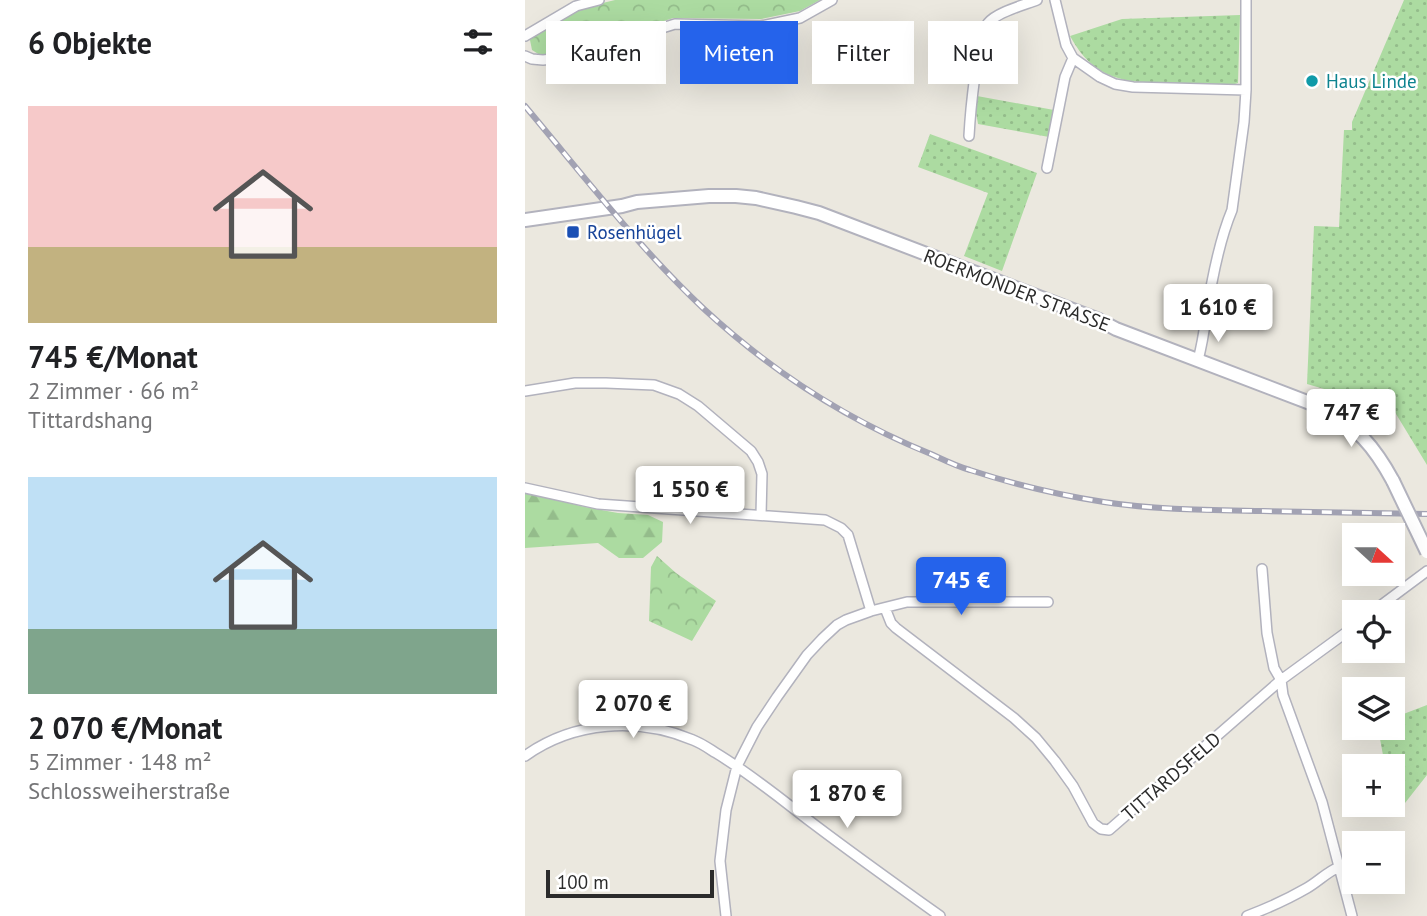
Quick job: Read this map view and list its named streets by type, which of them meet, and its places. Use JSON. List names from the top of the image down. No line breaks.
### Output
{"streets":{"main road":["ROERMONDER STRASSE"],"street":["TITTARDSFELD"]},"places":{"other":["Haus Linde"],"transit":["Rosenhügel"]},"scale_bar":"100 m","north":"right","page":{"heading":"6 Objekte","chip":["Kaufen","Mieten","Filter","Neu"],"list":[{"name":"745 €/Monat","note":"2 Zimmer · 66 m² · Tittardshang"},{"name":"2 070 €/Monat","note":"5 Zimmer · 148 m² · Schlossweiherstraße"}],"price":["1 610 €","747 €","1 550 €","745 €","2 070 €","1 870 €"],"map_buttons":["+","−"],"scale":"100 m"}}
